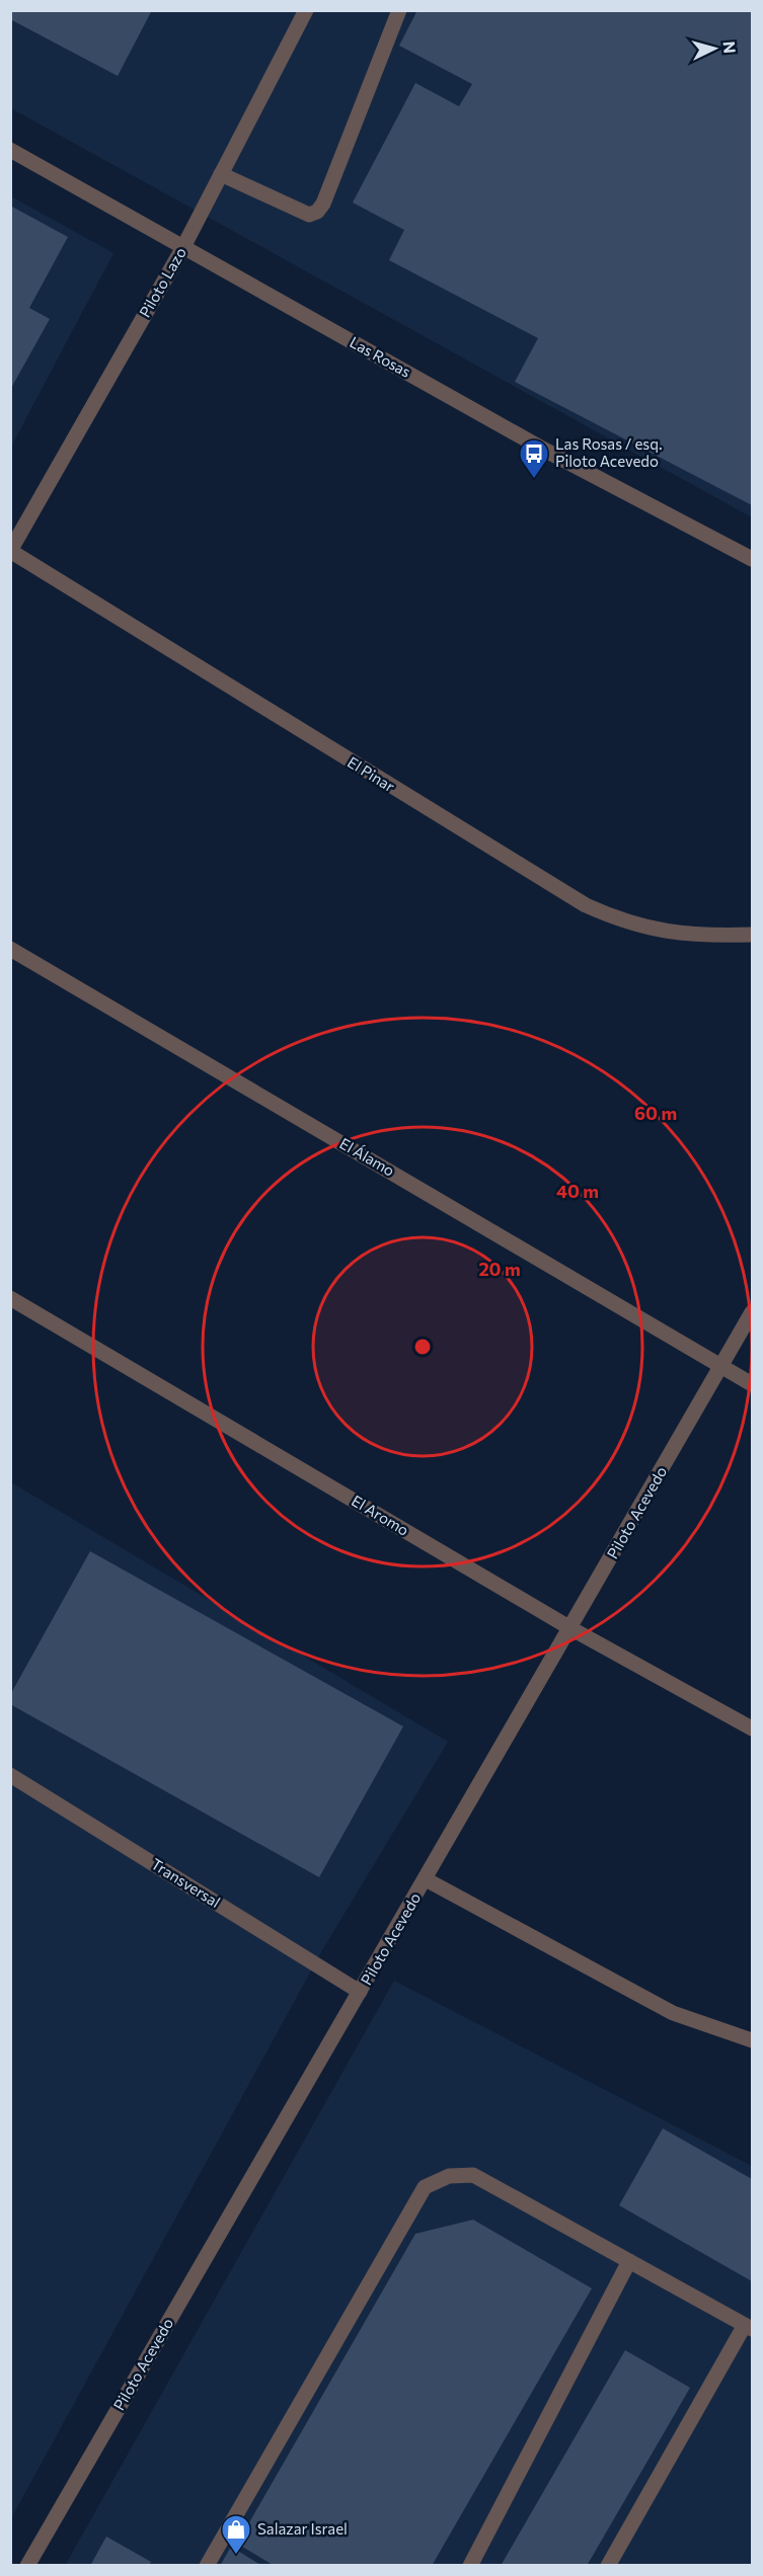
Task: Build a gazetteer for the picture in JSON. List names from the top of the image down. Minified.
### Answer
{"streets":{"street":["Piloto Lazo","Las Rosas","El Pinar","El Álamo","Piloto Acevedo","El Aromo","Transversal"]},"crossings":[["Piloto Lazo","Las Rosas"],["Piloto Lazo","El Pinar"],["El Álamo","Piloto Acevedo"],["Piloto Acevedo","El Aromo"],["Piloto Acevedo","Transversal"]],"places":{"bus stop":["Las Rosas / esq. Piloto Acevedo"],"shop":["Salazar Israel"]},"north":"right","rings":["60 m","40 m","20 m"]}
